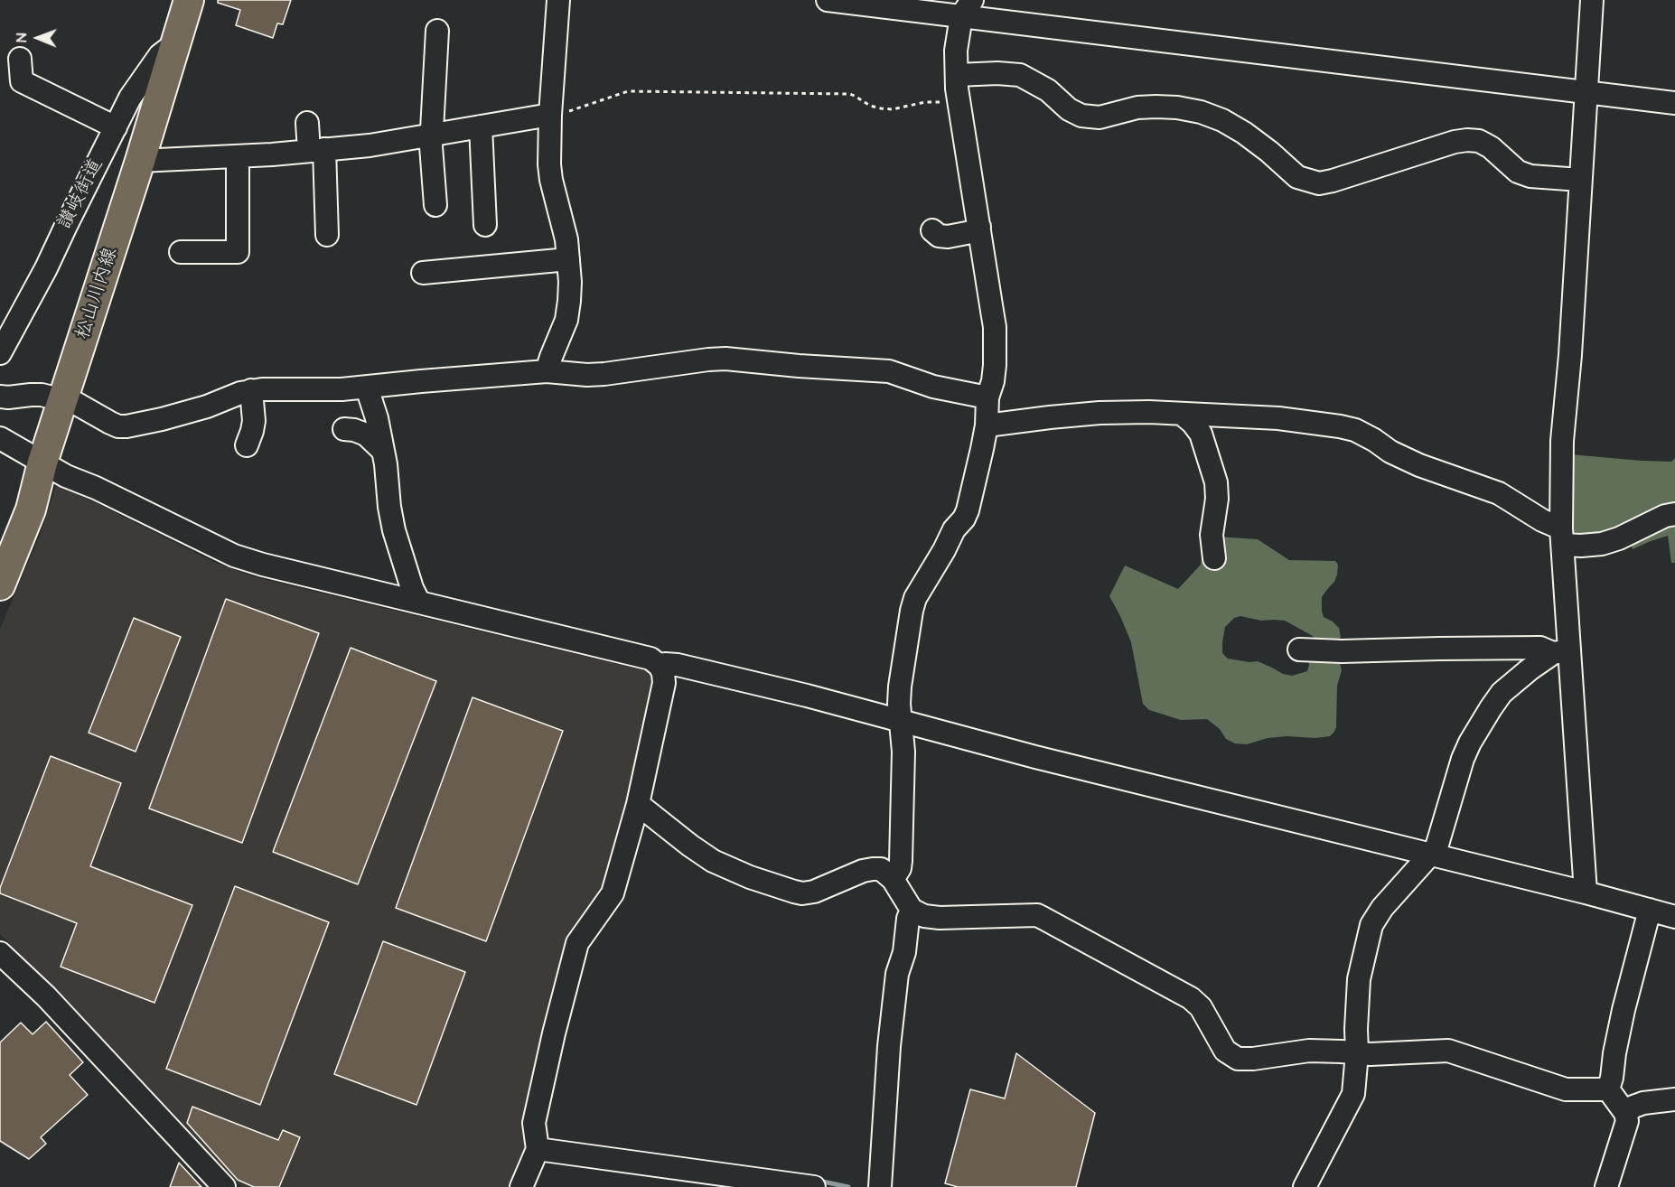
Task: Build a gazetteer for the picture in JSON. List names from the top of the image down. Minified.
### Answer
{"streets":{"main road":["松山川内線"],"street":["讃岐街道"]},"crossings":[["讃岐街道","松山川内線"]],"north":"left"}
